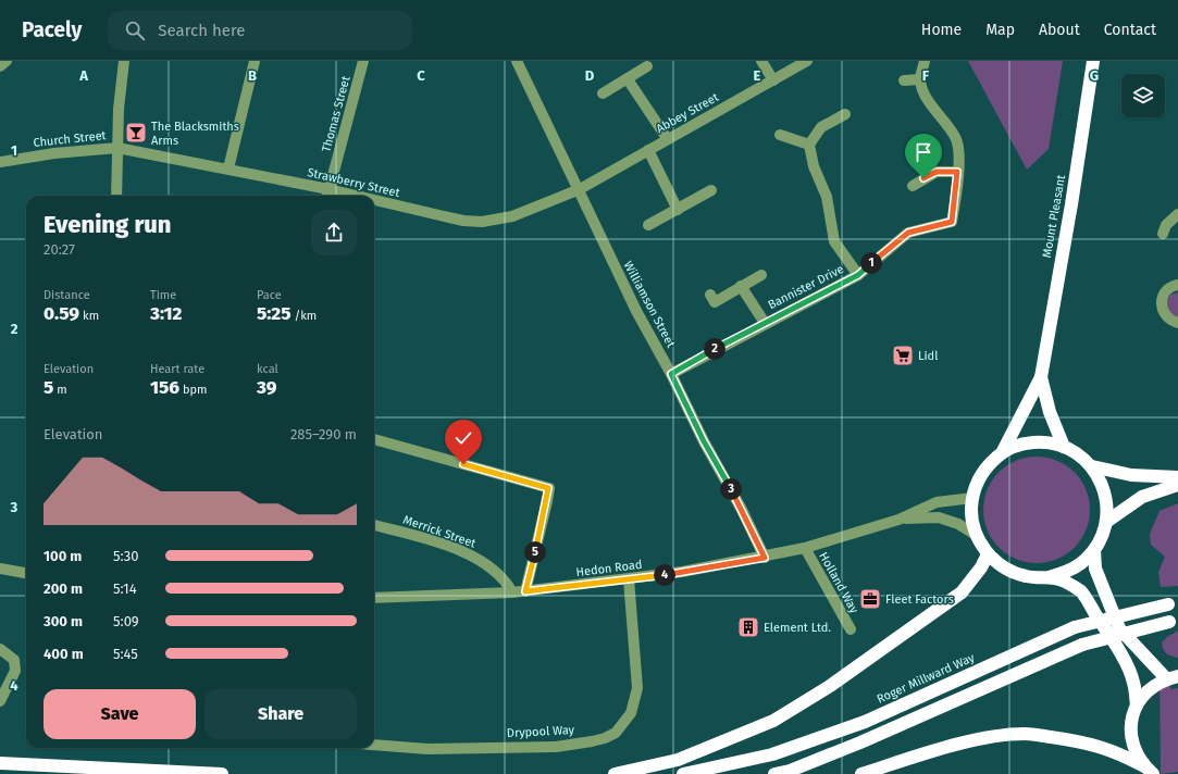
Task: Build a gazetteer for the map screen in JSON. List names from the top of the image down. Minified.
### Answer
{"streets":{"highway":["Mount Pleasant","Roger Millward Way"],"street":["Abbey Street","Thomas Street","Church Street","Strawberry Street","Bannister Drive","Williamson Street","Merrick Street","Hedon Road","Holland Way","Drypool Way"]},"crossings":[["Abbey Street","Strawberry Street"],["Abbey Street","Williamson Street"],["Thomas Street","Strawberry Street"],["Church Street","Strawberry Street"],["Strawberry Street","Williamson Street"],["Bannister Drive","Williamson Street"],["Williamson Street","Hedon Road"],["Merrick Street","Hedon Road"],["Hedon Road","Holland Way"],["Hedon Road","Drypool Way"]],"places":{"bar":["The Blacksmiths Arms"],"supermarket":["Lidl"],"office":["Fleet Factors"],"building":["Element Ltd."]},"page":{"header":"Pacely","search":"Search here","nav":["Home","Map","About","Contact"],"heading":["Evening run","20:27"],"pins":["1","2","3","5","4"],"stats":[["Distance","0.59 km"],["Time","3:12"],["Pace","5:25 /km"],["Elevation","5 m"],["Heart rate","156 bpm"],["kcal","39"]],"chart":["Elevation","285–290 m"],"list":[{"name":"100 m","note":"5:30"},{"name":"200 m","note":"5:14"},{"name":"300 m","note":"5:09"},{"name":"400 m","note":"5:45"}],"buttons":["Save","Share"]},"grid":{"columns":["A","B","C","D","E","F","G"],"rows":["1","2","3","4"]}}
